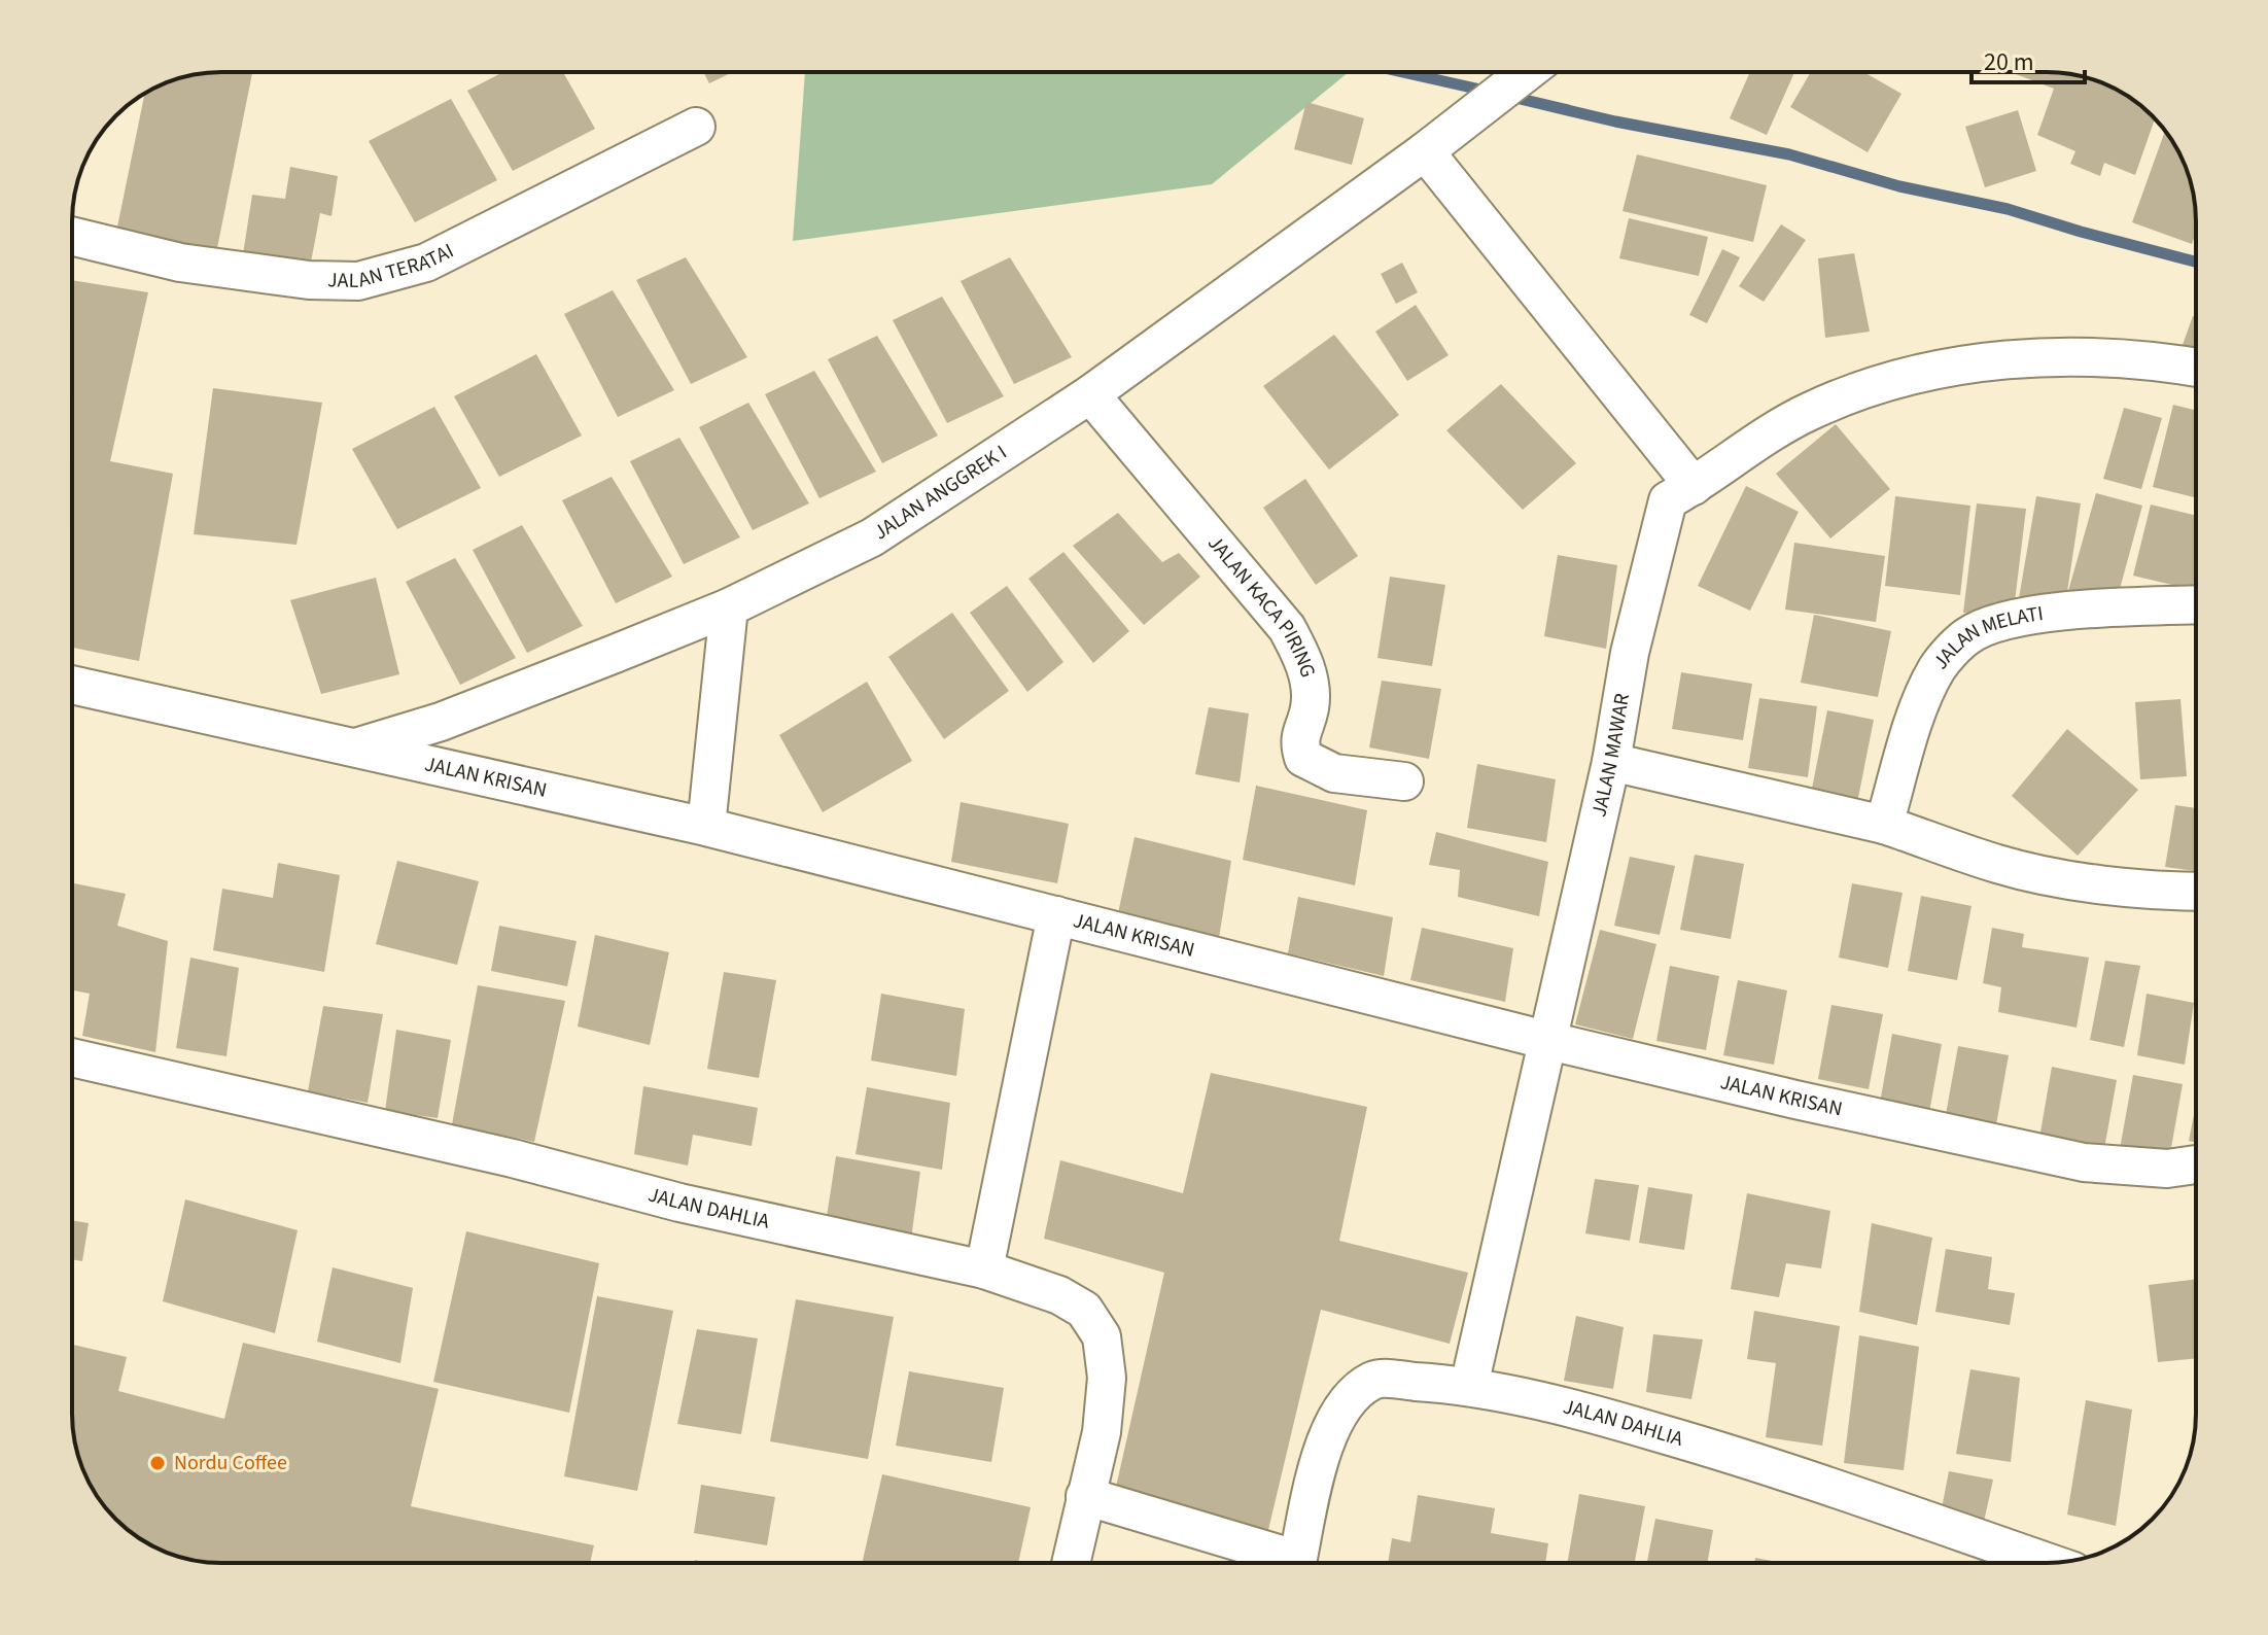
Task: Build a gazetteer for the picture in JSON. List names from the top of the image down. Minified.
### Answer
{"streets":{"street":["JALAN TERATAI","JALAN ANGGREK I","JALAN KACA PIRING","JALAN MELATI","JALAN MAWAR","JALAN KRISAN","JALAN DAHLIA"]},"crossings":[["JALAN ANGGREK I","JALAN KACA PIRING"],["JALAN ANGGREK I","JALAN KRISAN"],["JALAN MAWAR","JALAN KRISAN"],["JALAN MAWAR","JALAN DAHLIA"]],"places":["Nordu Coffee"],"scale_bar":"20 m"}
